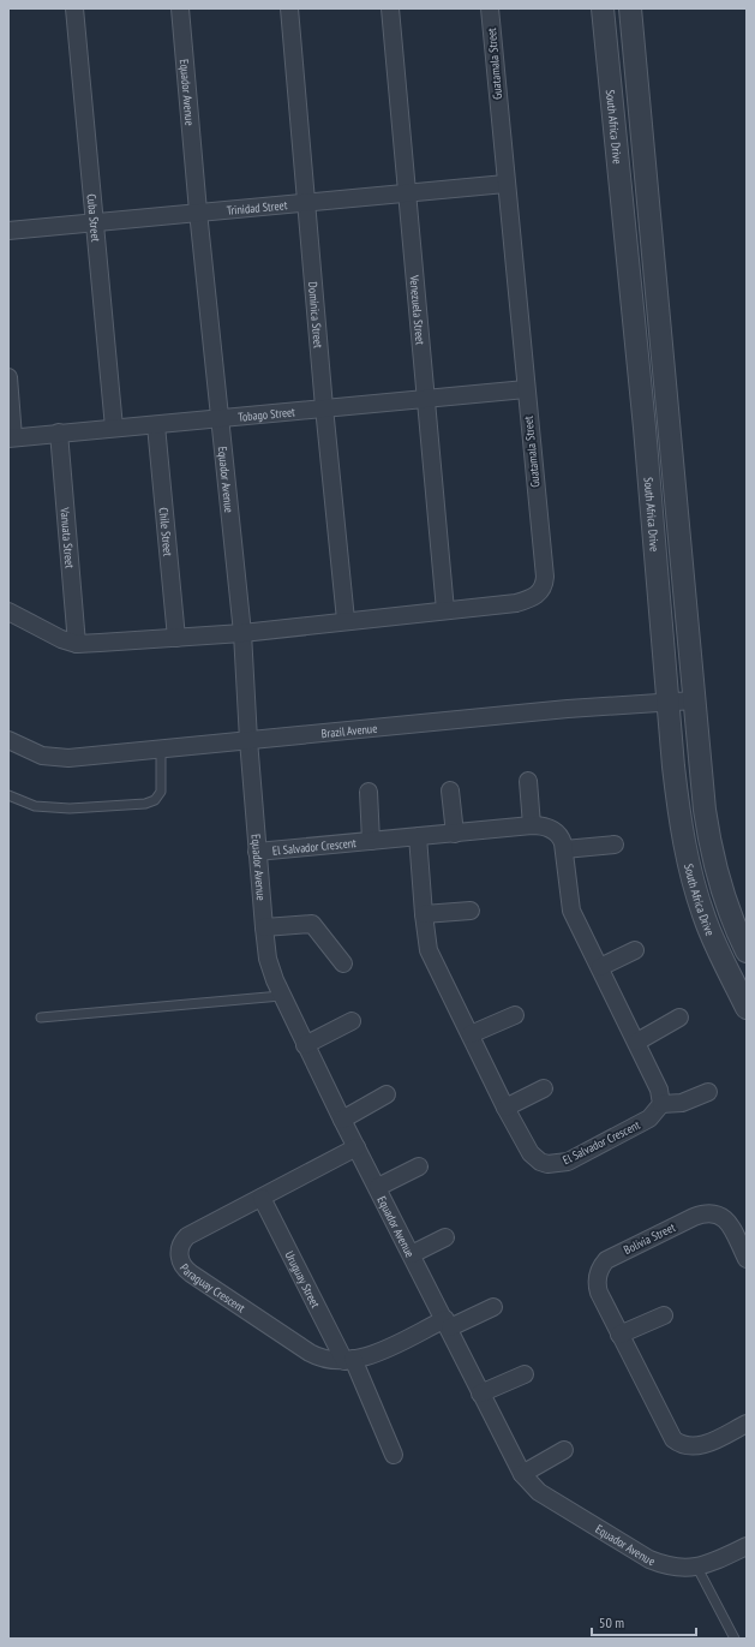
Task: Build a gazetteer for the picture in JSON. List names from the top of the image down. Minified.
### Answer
{"streets":{"street":["Guatamala Street","Equador Avenue","South Africa Drive","Trinidad Street","Cuba Street","Venezuela Street","Dominica Street","Tobago Street","Chile Street","Vanuata Street","Brazil Avenue","El Salvador Crescent","Bolivia Street","Uruguay Street","Paraguay Crescent"]},"crossings":[["Guatamala Street","Equador Avenue"],["Guatamala Street","Trinidad Street"],["Guatamala Street","Venezuela Street"],["Guatamala Street","Dominica Street"],["Guatamala Street","Tobago Street"],["Equador Avenue","Trinidad Street"],["Equador Avenue","Tobago Street"],["Equador Avenue","Brazil Avenue"],["Equador Avenue","El Salvador Crescent"],["Equador Avenue","Paraguay Crescent"],["South Africa Drive","Brazil Avenue"],["Trinidad Street","Cuba Street"],["Trinidad Street","Venezuela Street"],["Trinidad Street","Dominica Street"],["Cuba Street","Tobago Street"],["Venezuela Street","Tobago Street"],["Dominica Street","Tobago Street"],["Tobago Street","Chile Street"],["Tobago Street","Vanuata Street"],["Uruguay Street","Paraguay Crescent"]],"scale_bar":"50 m"}
